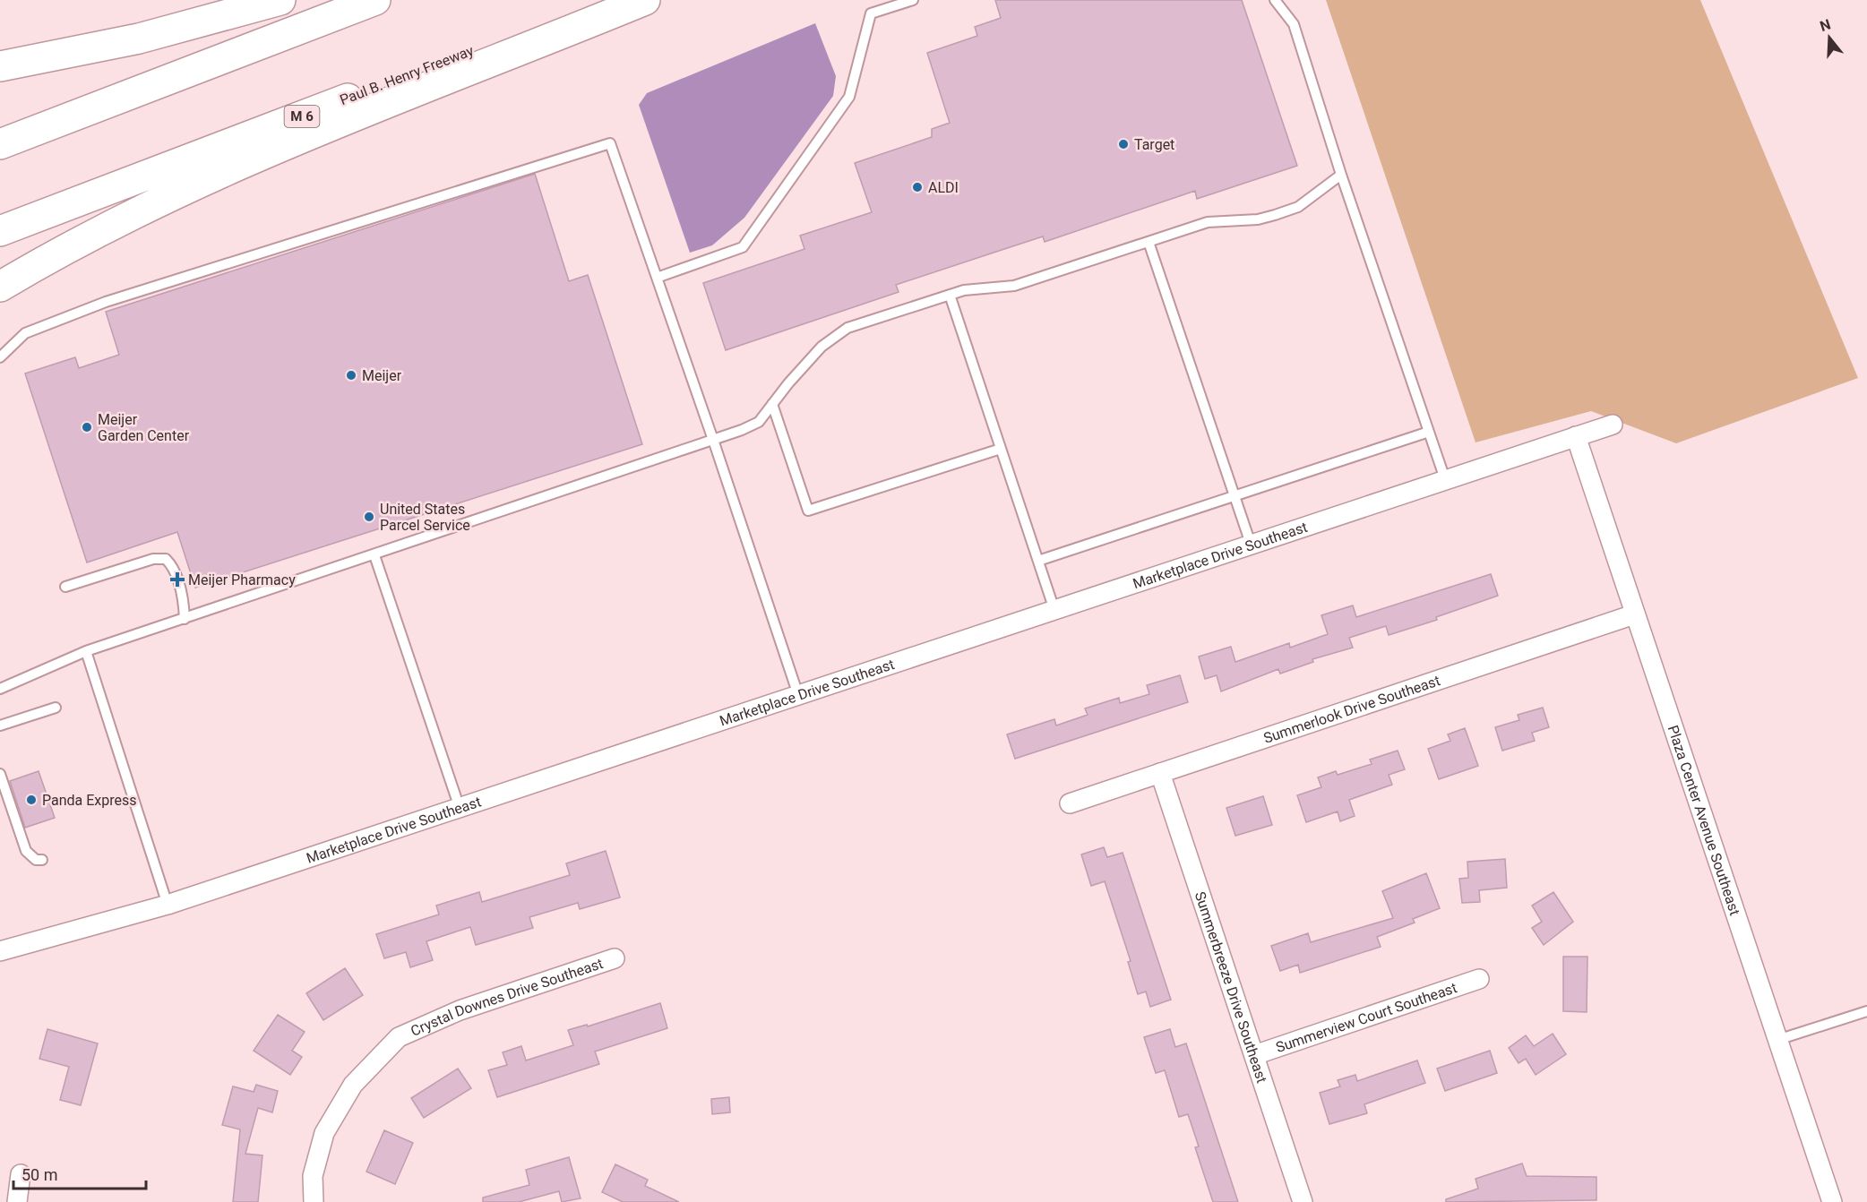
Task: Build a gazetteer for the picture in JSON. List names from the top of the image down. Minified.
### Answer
{"streets":{"highway":["Paul B. Henry Freeway","M 6"],"street":["Marketplace Drive Southeast","Summerlook Drive Southeast","Plaza Center Avenue Southeast","Summerbreeze Drive Southeast","Crystal Downes Drive Southeast","Summerview Court Southeast"]},"crossings":[["Marketplace Drive Southeast","Plaza Center Avenue Southeast"],["Summerlook Drive Southeast","Plaza Center Avenue Southeast"],["Summerlook Drive Southeast","Summerbreeze Drive Southeast"],["Summerbreeze Drive Southeast","Summerview Court Southeast"]],"places":{"other":["Target","ALDI","Meijer","Meijer Garden Center","United States Parcel Service","Panda Express"],"health":["Meijer Pharmacy"]},"scale_bar":"50 m","north":"top"}
